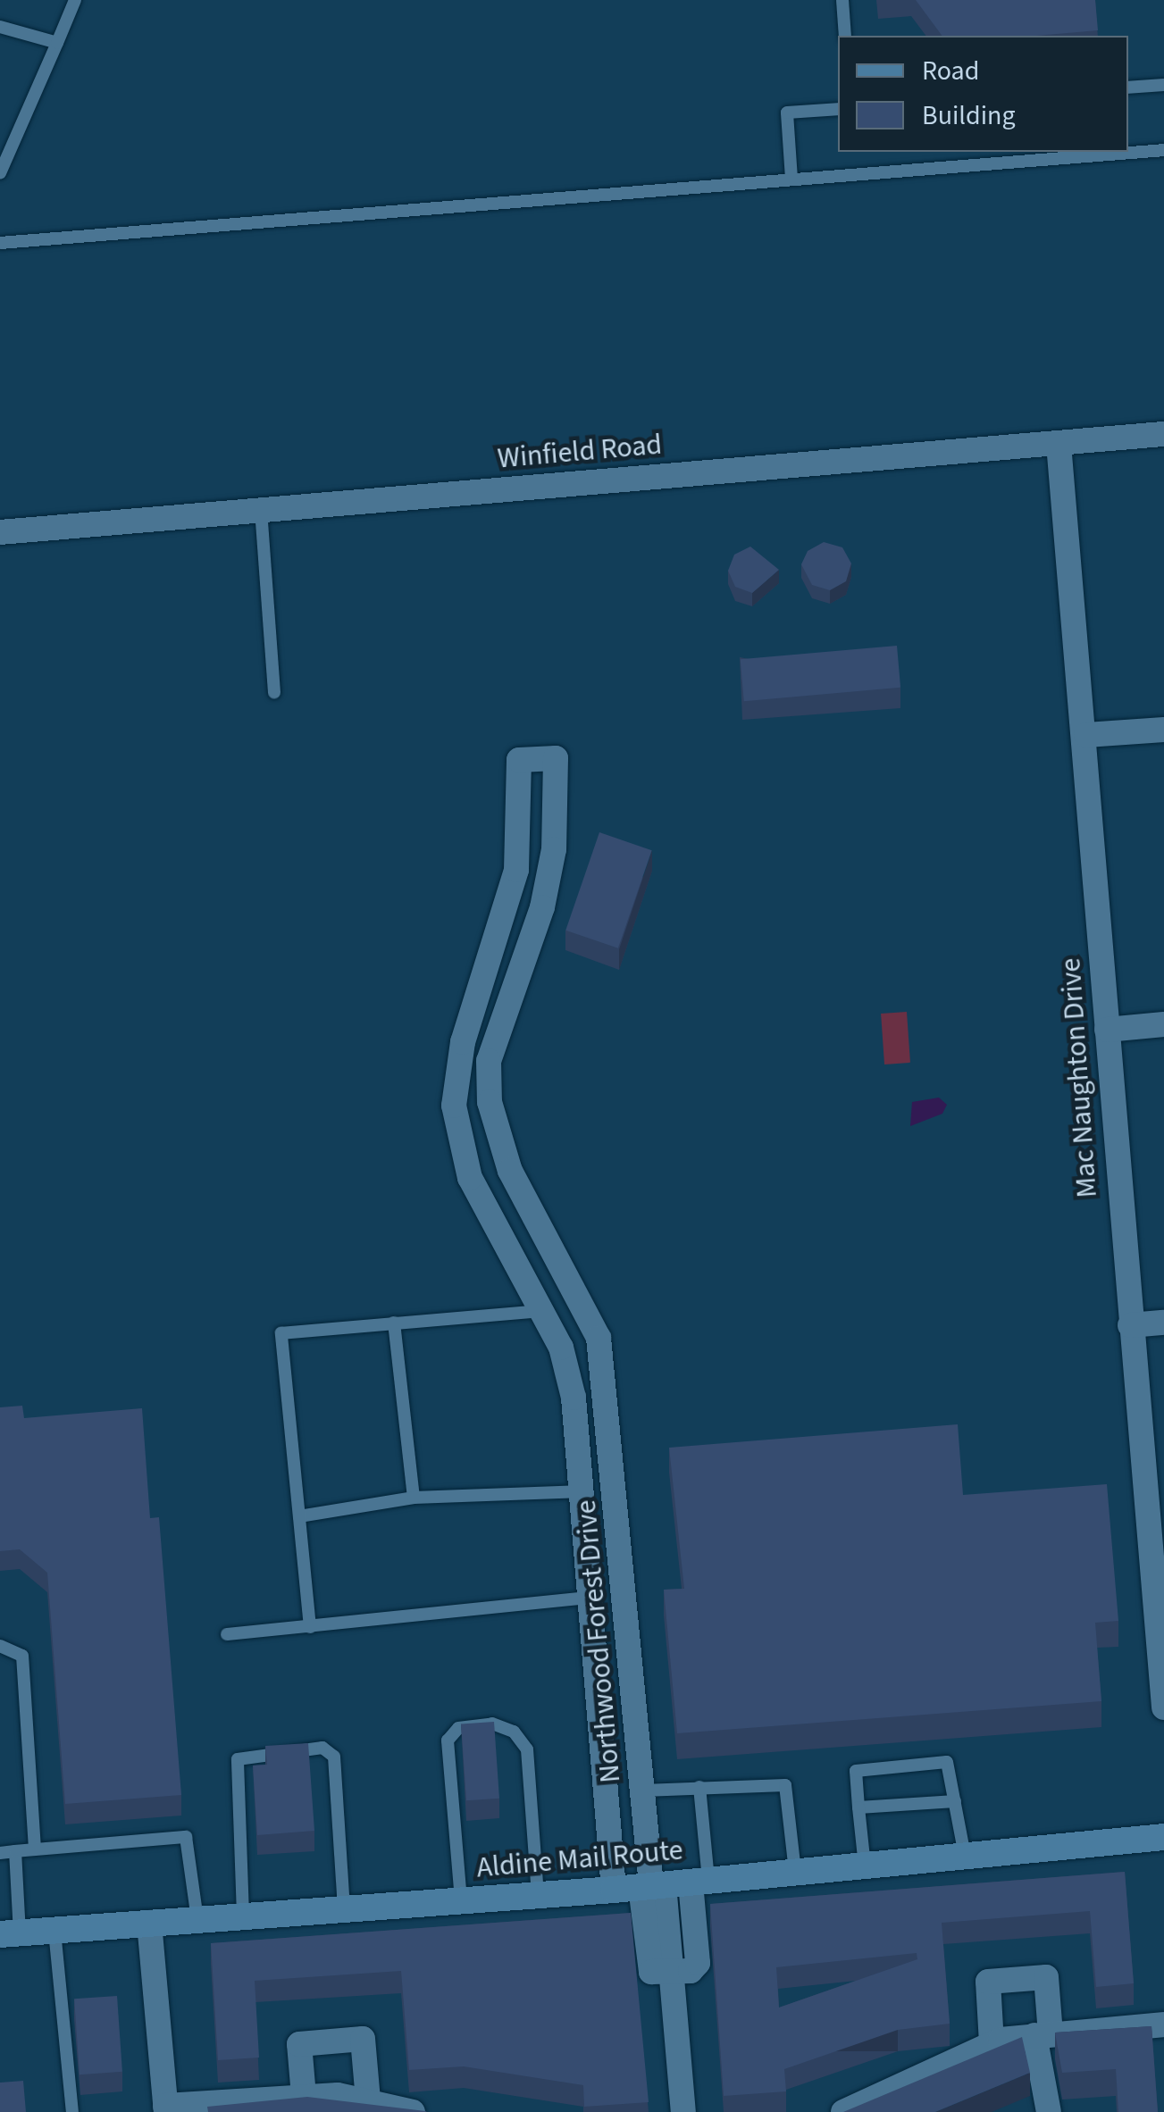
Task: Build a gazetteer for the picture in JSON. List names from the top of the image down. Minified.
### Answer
{"streets":{"main road":["Aldine Mail Route"],"street":["Winfield Road","Mac Naughton Drive","Northwood Forest Drive"]},"crossings":[["Winfield Road","Mac Naughton Drive"],["Northwood Forest Drive","Aldine Mail Route"]],"legend":["Road","Building"]}
